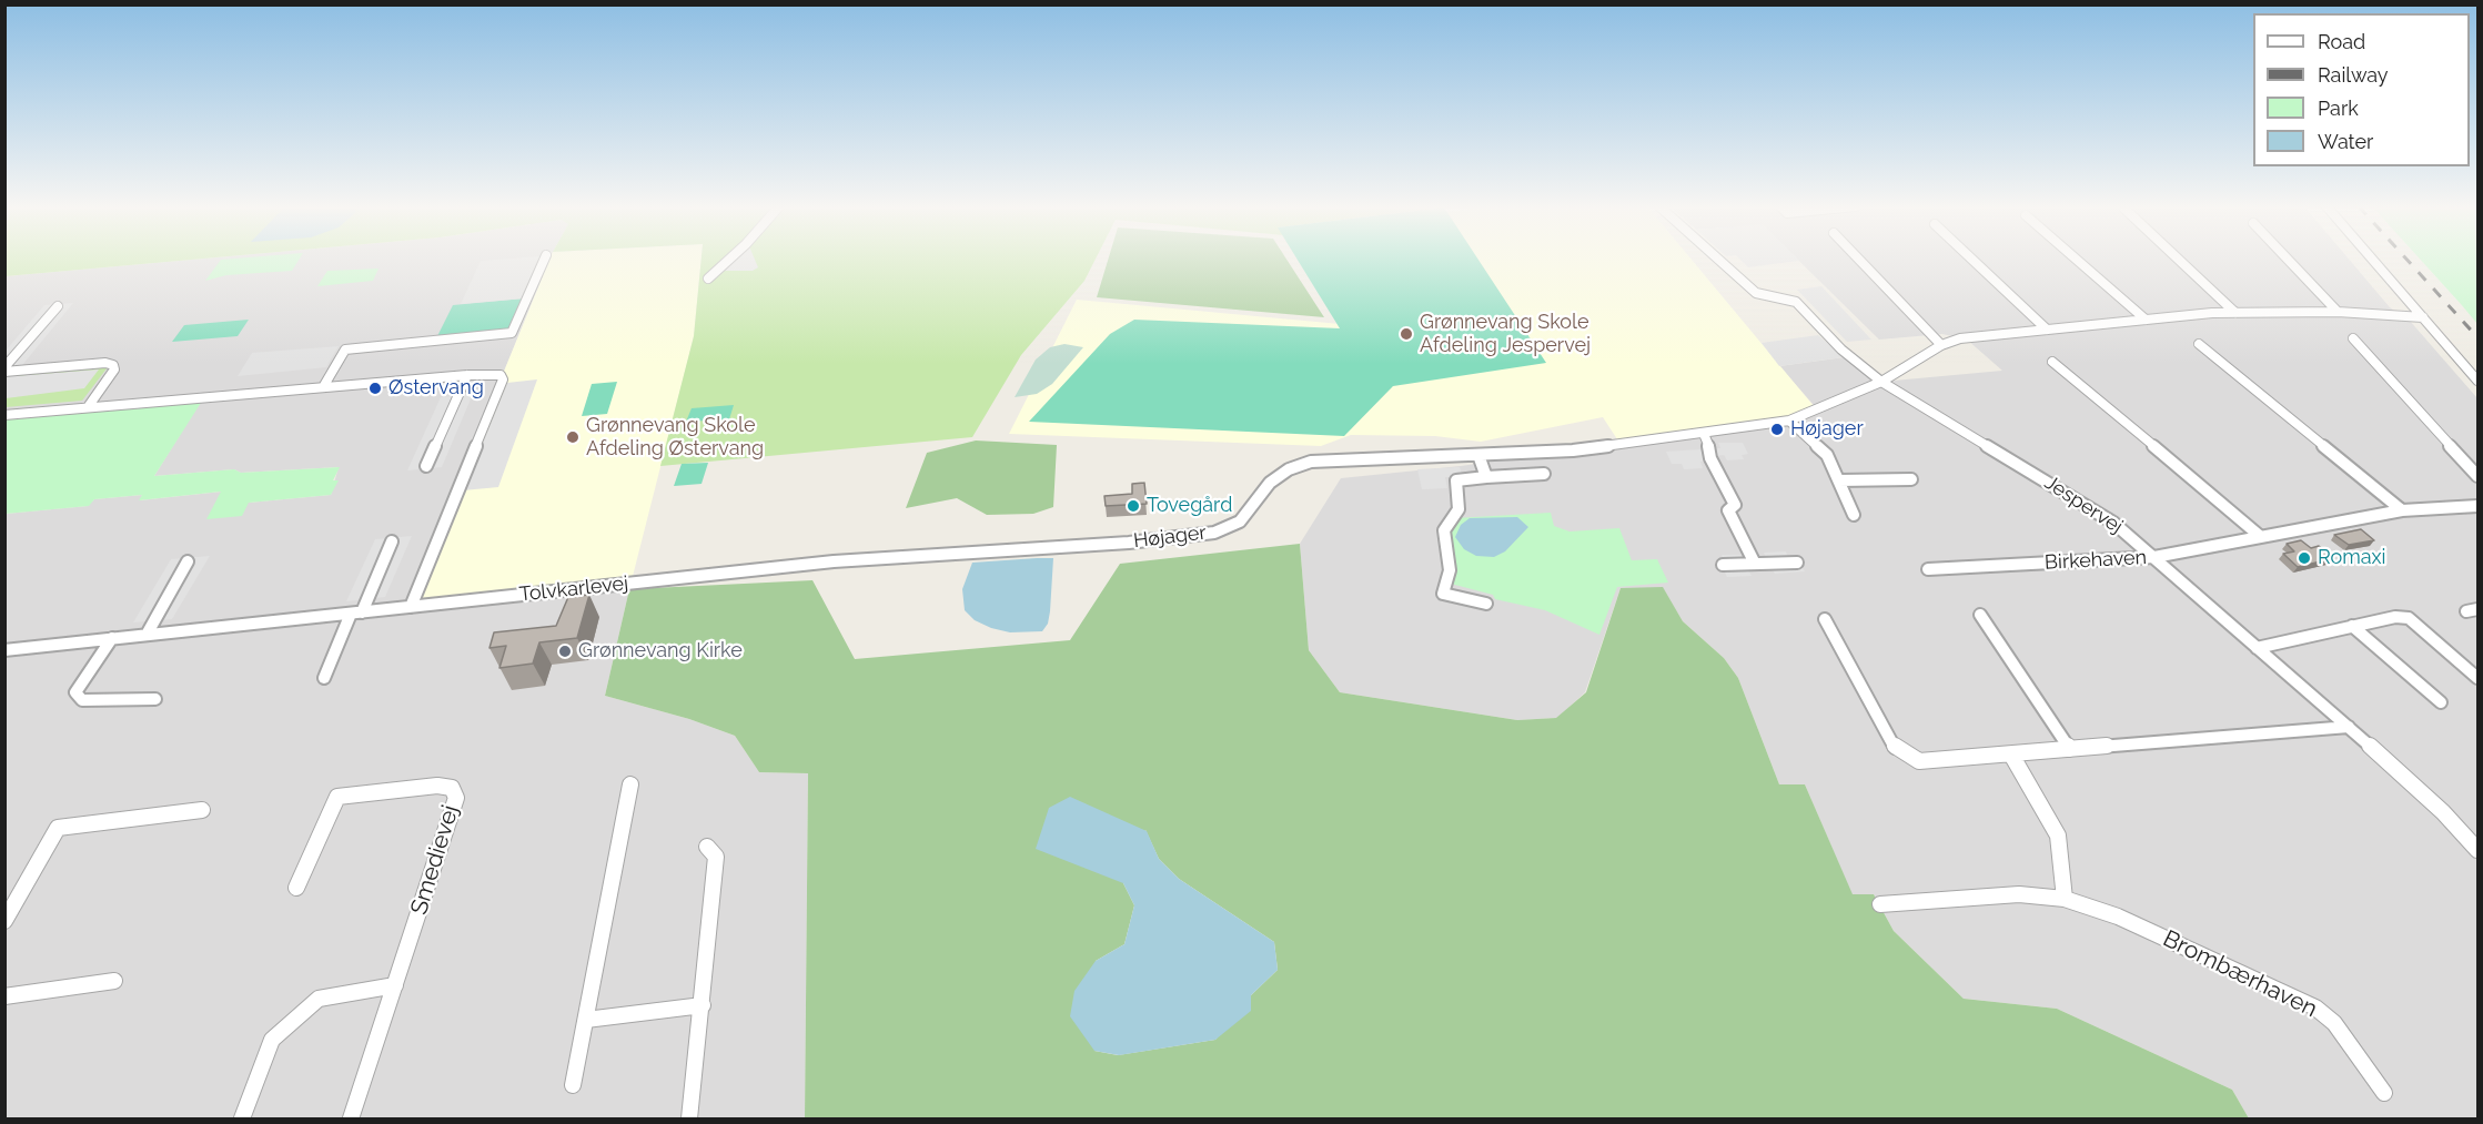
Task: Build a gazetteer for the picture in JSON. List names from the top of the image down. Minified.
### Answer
{"streets":{"street":["Jespervej","Højager","Birkehaven","Tolvkarlevej","Smedievej","Brombærhaven"]},"crossings":[["Jespervej","Højager"],["Jespervej","Birkehaven"],["Højager","Tolvkarlevej"]],"places":["Grønnevang Skole Afdeling Jespervej","Østervang","Højager","Grønnevang Skole Afdeling Østervang","Tovegård","Romaxi","Grønnevang Kirke"],"legend":["Road","Railway","Park","Water"]}
